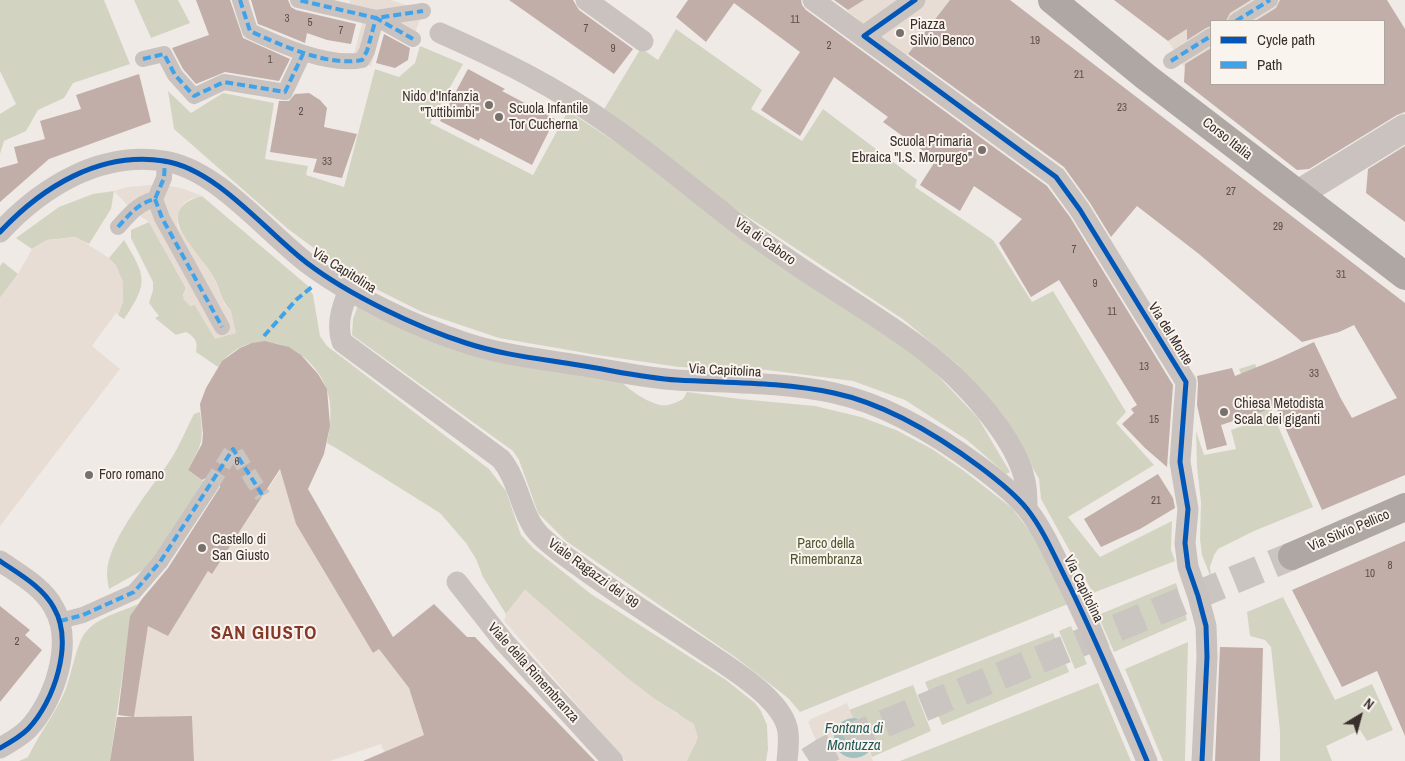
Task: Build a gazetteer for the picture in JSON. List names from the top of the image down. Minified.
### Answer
{"streets":{"main road":["Corso Italia","Via Silvio Pellico"],"street":["Via di Caboro","Via Capitolina","Via del Monte","Viale Ragazzi del '99","Viale della Rimembranza"]},"crossings":[["Via di Caboro","Via Capitolina"],["Via Capitolina","Viale Ragazzi del '99"]],"districts":["SAN GIUSTO"],"water":["Fontana di Montuzza"],"parks":["Parco della Rimembranza"],"places":["Piazza Silvio Benco","Nido d'Infanzia \"Tuttibimbi\"","Scuola Infantile Tor Cucherna","Scuola Primaria Ebraica \"I.S. Morpurgo\"","Chiesa Metodista Scala dei giganti","Foro romano","Castello di San Giusto"],"house_numbers":["3","11","5","7","7","19","2","9","1","21","23","2","33","27","29","7","31","9","11","13","33","15","6","21","8","10","2"],"legend":["Cycle path","Path"],"north":"top right"}
